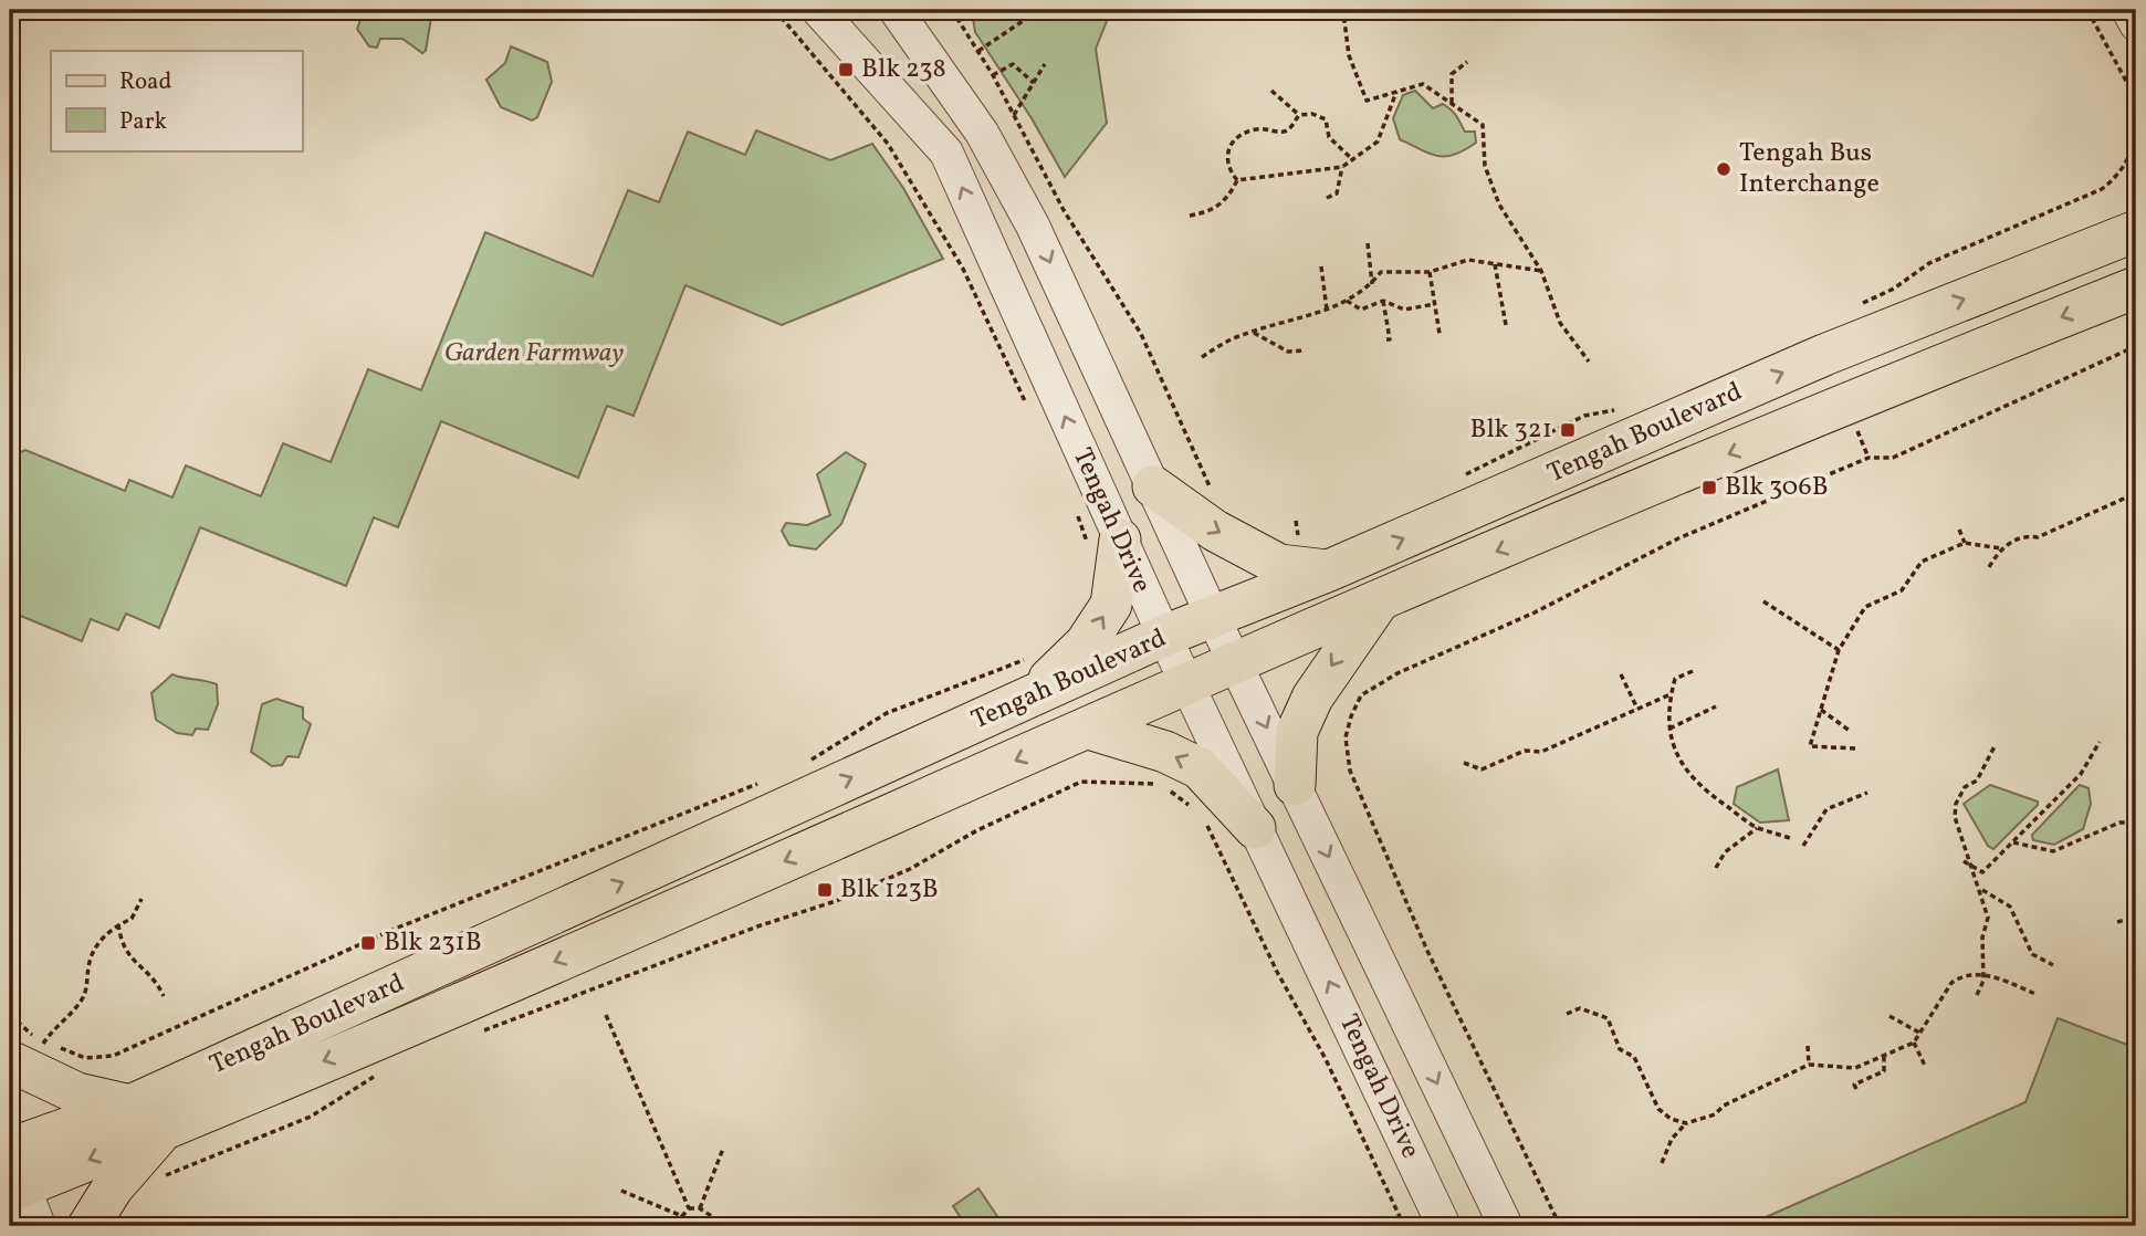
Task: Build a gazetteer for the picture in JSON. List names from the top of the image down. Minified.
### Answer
{"streets":{"main road":["Tengah Boulevard"],"street":["Tengah Drive"]},"crossings":[["Tengah Boulevard","Tengah Drive"]],"parks":["Garden Farmway"],"places":{"transit":["Blk 238","Blk 321","Blk 306B","Blk 123B","Blk 231B"],"other":["Tengah Bus Interchange"]},"legend":["Road","Park"]}
